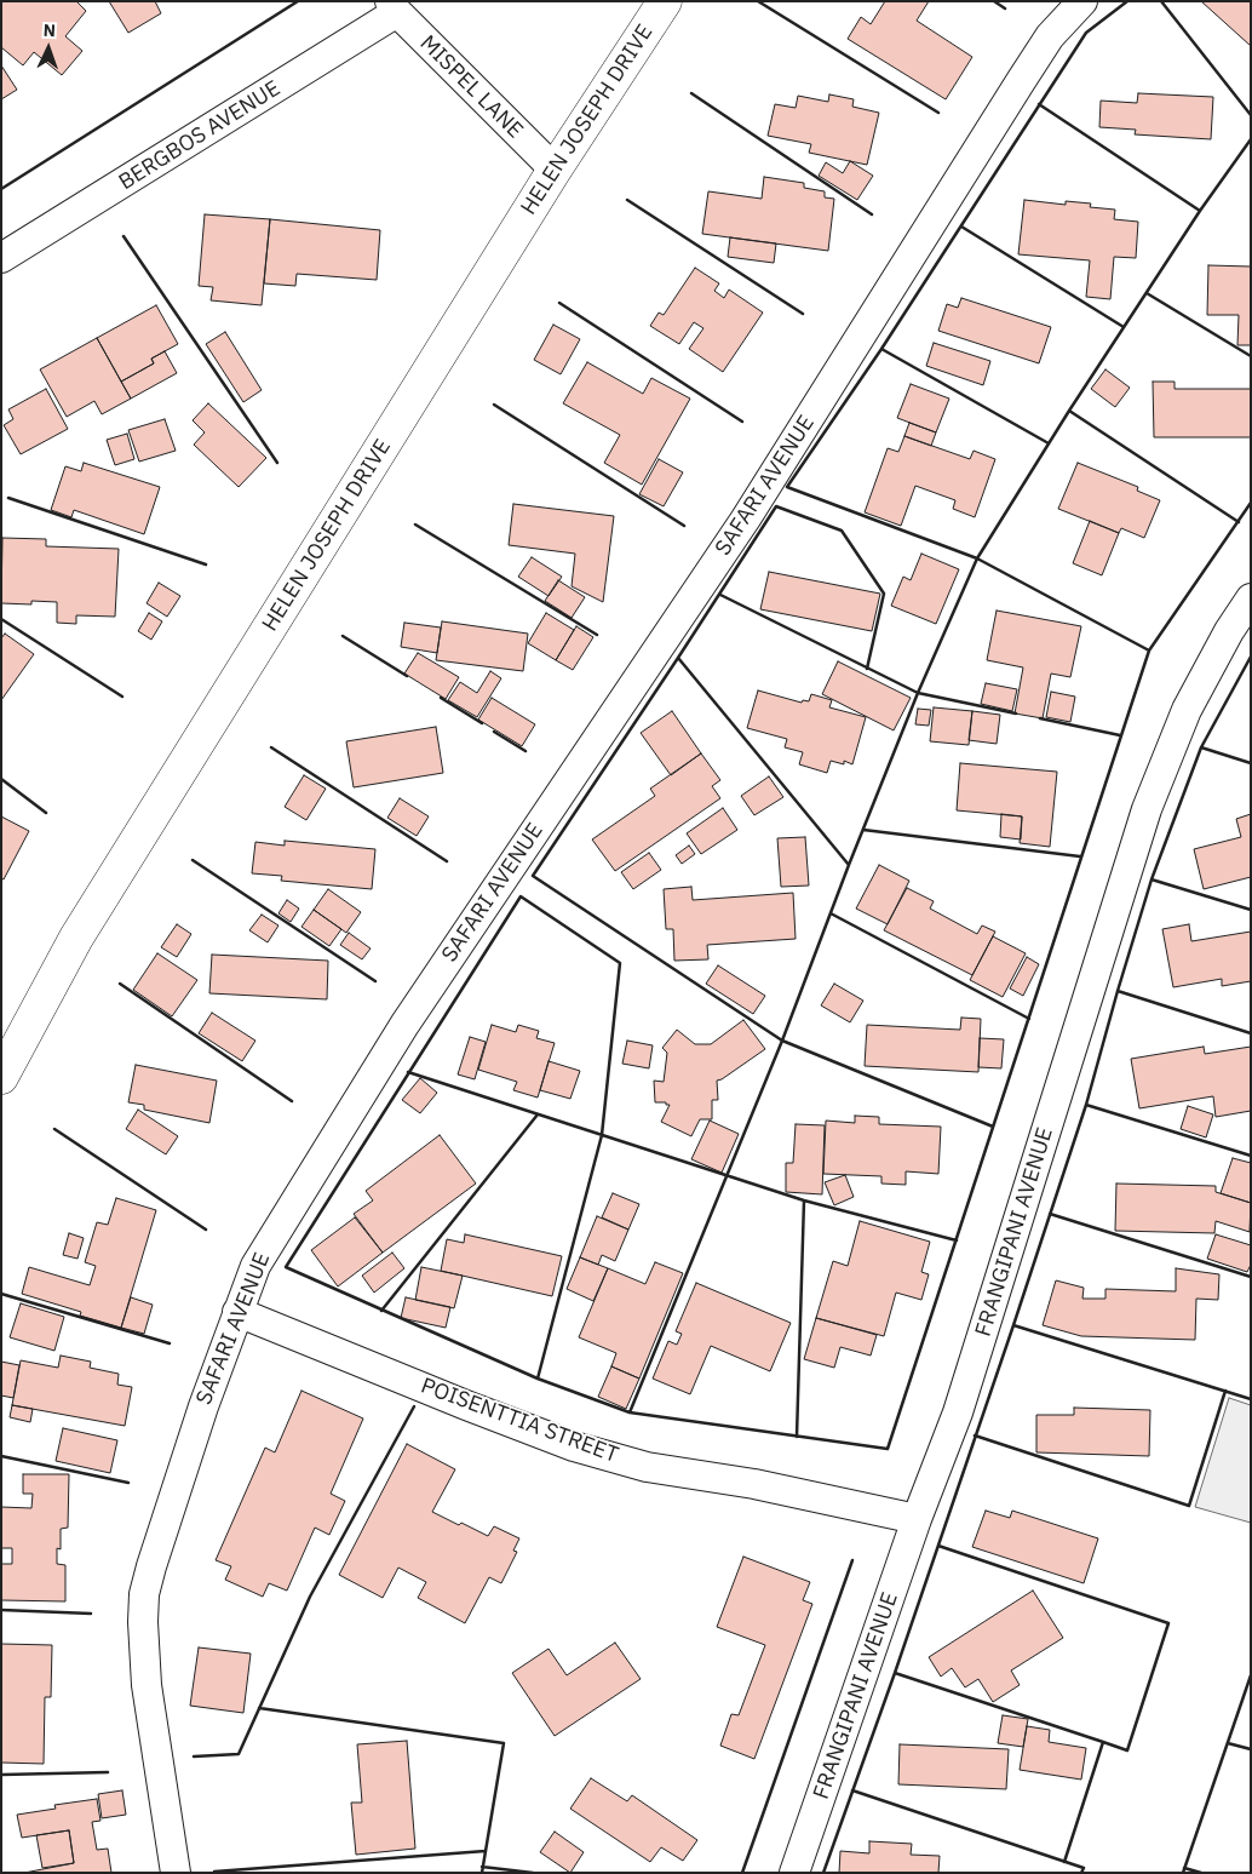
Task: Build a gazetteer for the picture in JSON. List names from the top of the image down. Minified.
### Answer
{"streets":{"street":["MISPEL LANE","HELEN JOSEPH DRIVE","BERGBOS AVENUE","SAFARI AVENUE","FRANGIPANI AVENUE","POISENTTIA STREET"]},"crossings":[["MISPEL LANE","HELEN JOSEPH DRIVE"],["MISPEL LANE","BERGBOS AVENUE"],["SAFARI AVENUE","POISENTTIA STREET"],["FRANGIPANI AVENUE","POISENTTIA STREET"]],"north":"top"}
